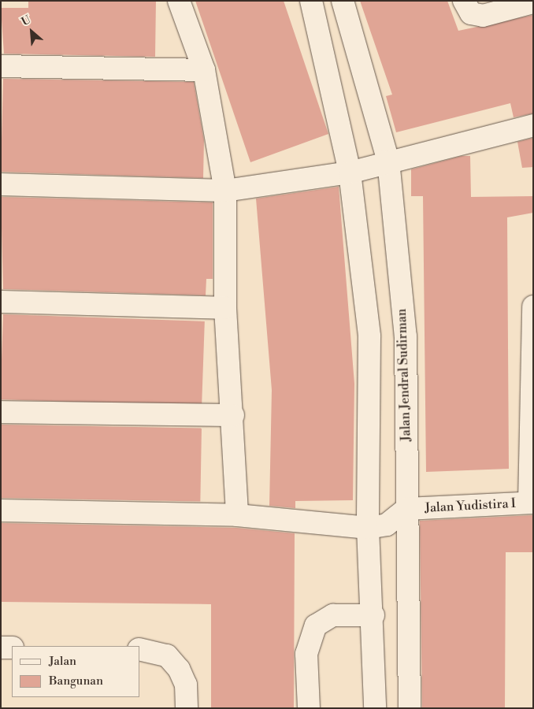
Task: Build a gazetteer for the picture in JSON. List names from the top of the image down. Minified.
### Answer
{"streets":{"street":["Jalan Jendral Sudirman","Jalan Yudistira I"]},"crossings":[["Jalan Jendral Sudirman","Jalan Yudistira I"]],"legend":["Jalan","Bangunan"],"north":"top left"}
